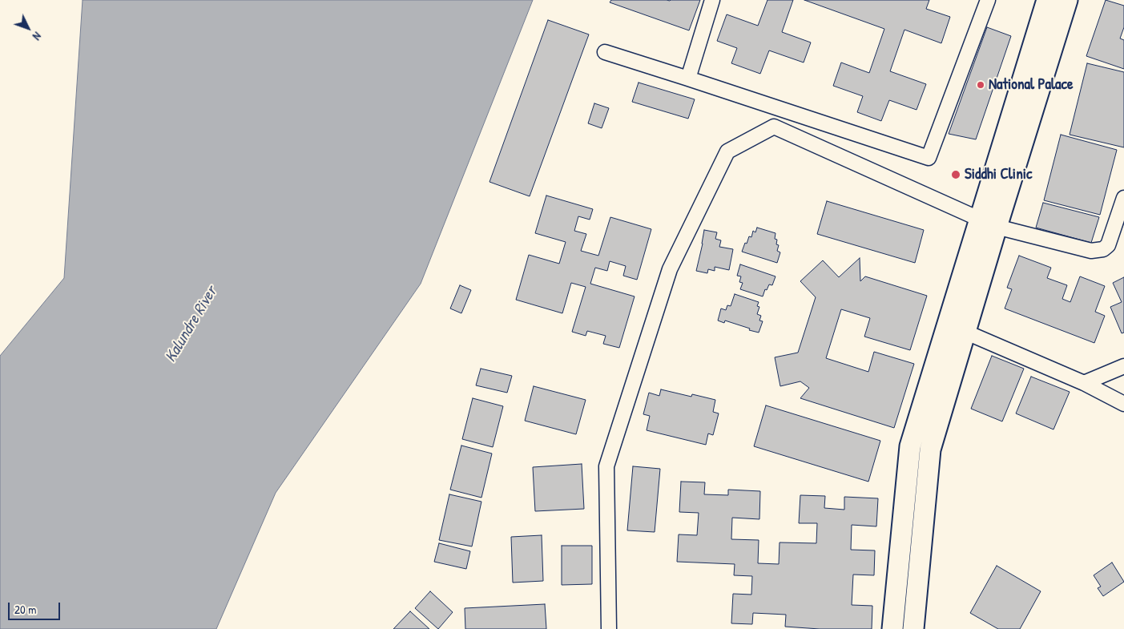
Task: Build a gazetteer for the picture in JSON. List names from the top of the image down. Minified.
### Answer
{"water":["Kalundre River"],"places":["National Palace","Siddhi Clinic"],"scale_bar":"20 m","north":"bottom right"}
